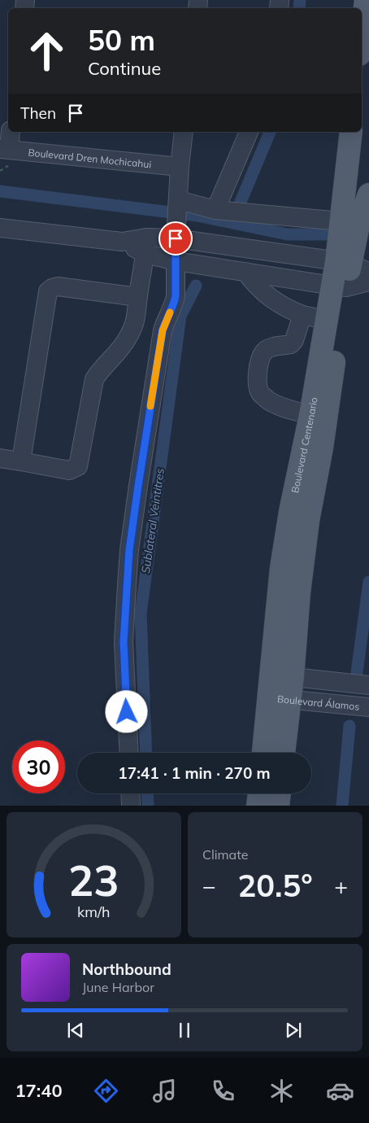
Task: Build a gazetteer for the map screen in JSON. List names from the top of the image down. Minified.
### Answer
{"streets":{"main road":["Boulevard Centenario"],"street":["Boulevard Dren Mochicahui","Boulevard Álamos"]},"crossings":[["Boulevard Centenario","Boulevard Álamos"]],"water":["Sublateral Veintitres"],"page":{"turn":["50 m","Continue"],"then":"Then","limit":"30","trip":"17:41 · 1 min · 270 m","tile":"Climate","heat":["−","20.5°","+"],"song":["Northbound","June Harbor"],"tabs":"17:40","gauge":["23","km/h"]}}
